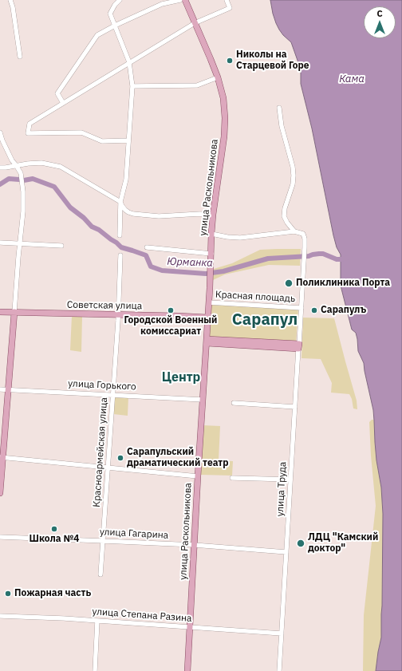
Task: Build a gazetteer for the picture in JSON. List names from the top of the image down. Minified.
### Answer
{"streets":{"main road":["улица Раскольникова","Советская улица"],"street":["Красная площадь","улица Горького","Красноармейская улица","улица Труда","улица Гагарина","улица Степана Разина"]},"crossings":[["улица Раскольникова","Красная площадь"],["улица Раскольникова","Советская улица"],["улица Раскольникова","улица Горького"],["улица Раскольникова","улица Гагарина"],["улица Раскольникова","улица Степана Разина"],["Красная площадь","улица Труда"],["Советская улица","Красноармейская улица"],["улица Горького","Красноармейская улица"],["Красноармейская улица","улица Гагарина"],["улица Труда","улица Гагарина"],["улица Труда","улица Степана Разина"]],"districts":["Сарапул","Центр"],"water":["Кама","Юрманка"],"places":["Николы на Старцевой Горе","Поликлиника Порта","Городской Военный комиссариат","Сарапулъ","Сарапульский драматический театр","Школа №4","ЛДЦ \"Камский доктор\"","Пожарная часть"],"north":"top"}
